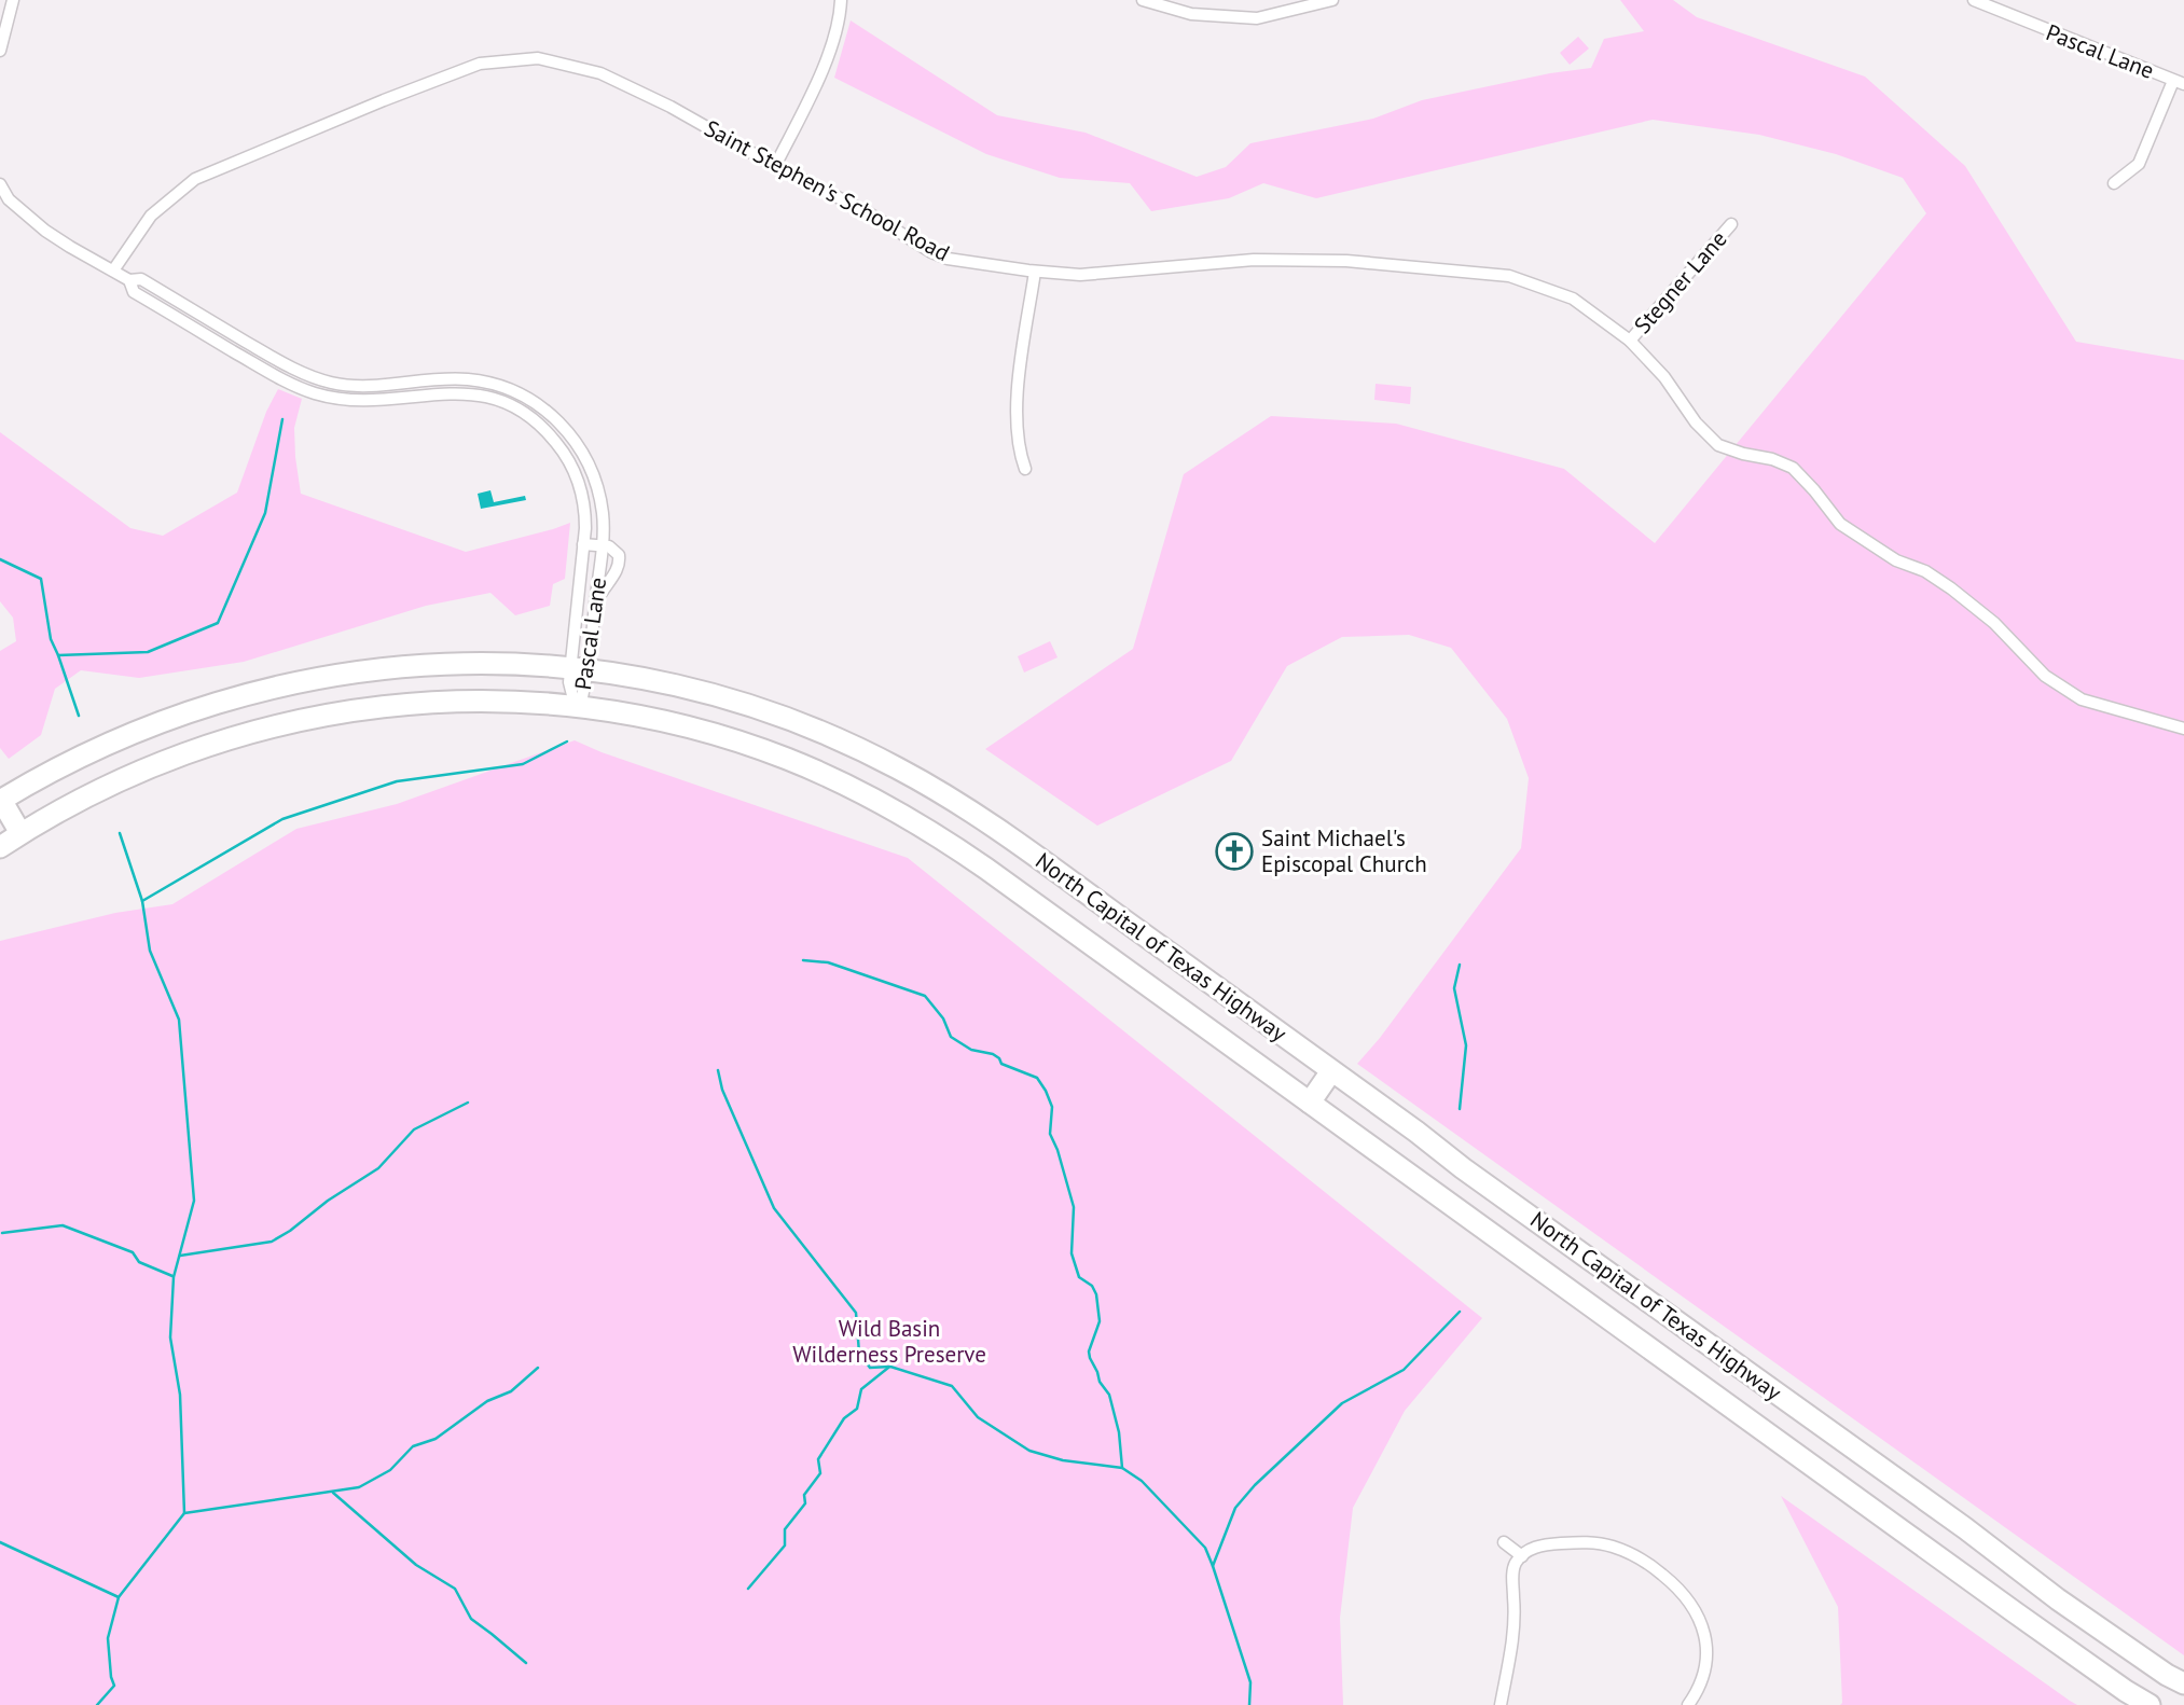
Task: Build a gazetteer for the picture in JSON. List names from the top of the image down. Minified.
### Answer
{"streets":{"highway":["North Capital of Texas Highway"],"street":["Pascal Lane","Saint Stephen's School Road","Stegner Lane"]},"crossings":[["Pascal Lane","Saint Stephen's School Road"],["Pascal Lane","North Capital of Texas Highway"],["Saint Stephen's School Road","Stegner Lane"]],"parks":["Wild Basin Wilderness Preserve"],"places":{"church":["Saint Michael's Episcopal Church"]}}
